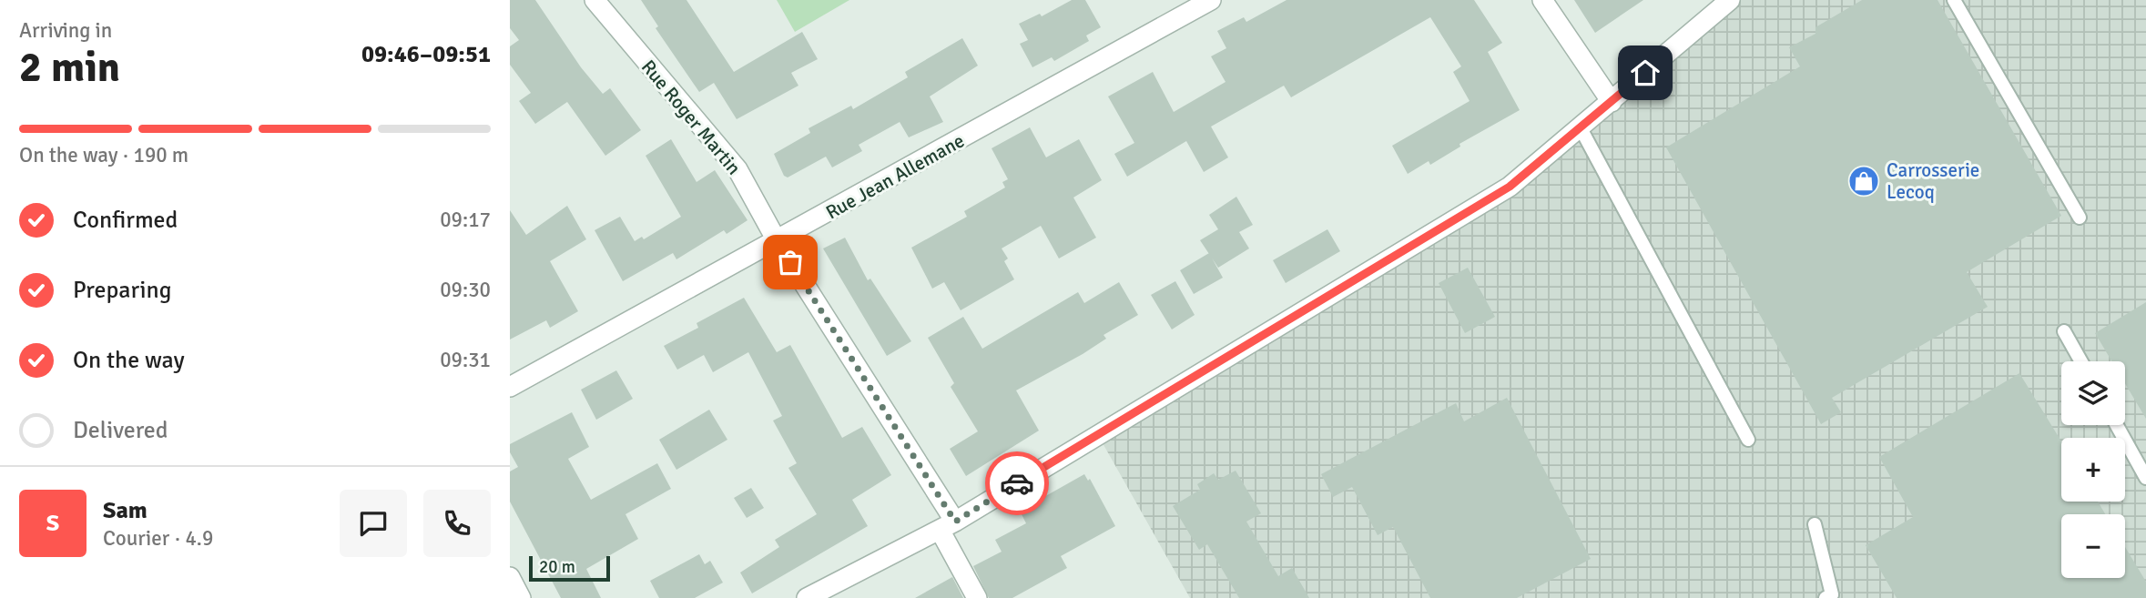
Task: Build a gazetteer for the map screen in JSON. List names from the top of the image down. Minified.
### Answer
{"streets":{"street":["Rue Roger Martin","Rue Jean Allemane"]},"crossings":[["Rue Roger Martin","Rue Jean Allemane"]],"places":{"shop":["Carrosserie Lecoq"]},"scale_bar":"20 m","page":{"heading":["2 min","Arriving in","09:46–09:51"],"panel":["Sam","Courier · 4.9"],"bar":"On the way · 190 m","list":[["Confirmed","09:17"],["Preparing","09:30"],["On the way","09:31"],"Delivered"],"map_buttons":["+","−"],"round":"S","scale":"20 m"}}
